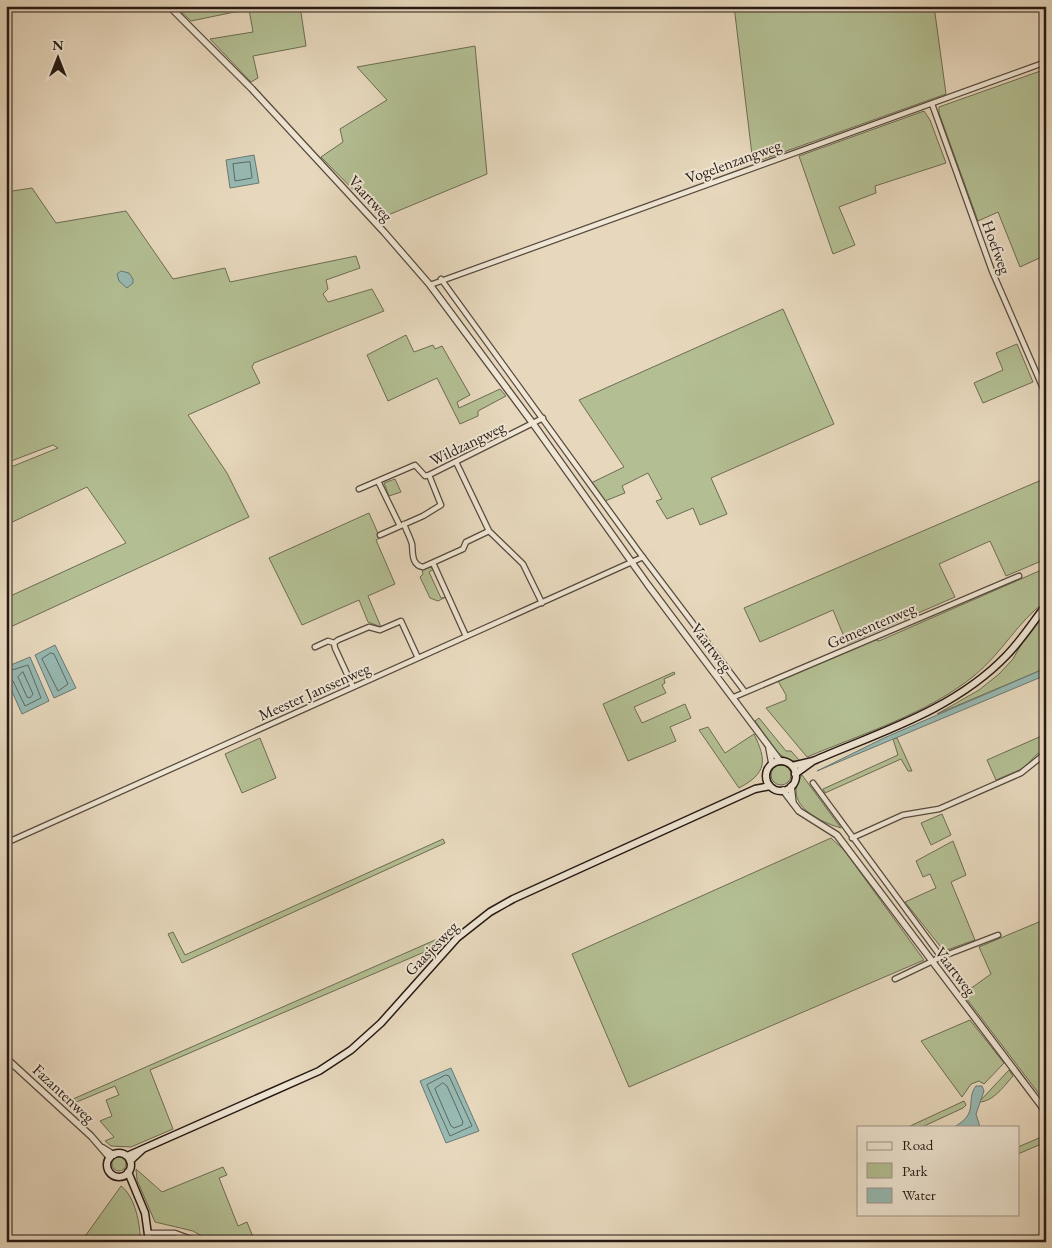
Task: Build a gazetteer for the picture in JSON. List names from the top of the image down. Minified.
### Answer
{"streets":{"main road":["Gaasjesweg"],"street":["Vogelenzangweg","Vaartweg","Hoefweg","Wildzangweg","Gemeentenweg","Meester Janssenweg","Fazantenweg"]},"crossings":[["Vogelenzangweg","Vaartweg"],["Vogelenzangweg","Hoefweg"],["Vaartweg","Wildzangweg"],["Vaartweg","Gemeentenweg"],["Vaartweg","Meester Janssenweg"],["Vaartweg","Gaasjesweg"],["Gaasjesweg","Fazantenweg"]],"legend":["Road","Park","Water"],"north":"top"}
